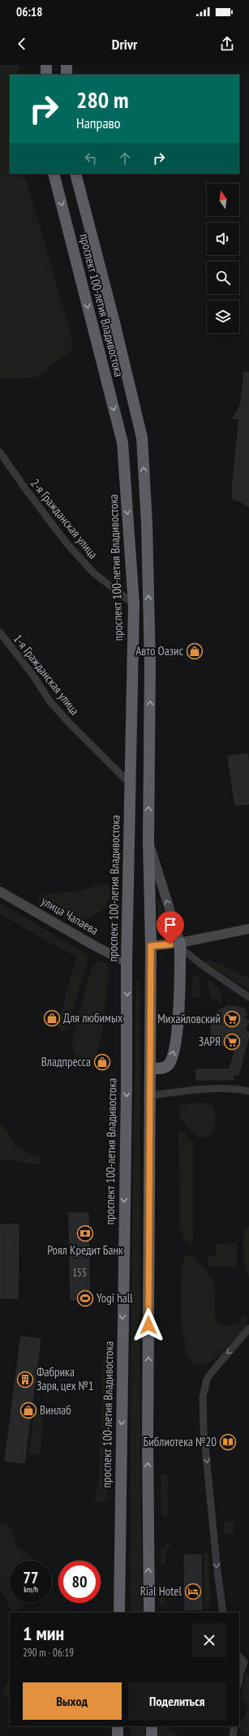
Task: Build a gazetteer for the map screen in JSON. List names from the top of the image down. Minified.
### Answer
{"streets":{"highway":["проспект 100-летия Владивостока"],"main road":["улица Чапаева"],"street":["2-я Гражданская улица","1-я Гражданская улица"]},"crossings":[["проспект 100-летия Владивостока","2-я Гражданская улица"],["проспект 100-летия Владивостока","1-я Гражданская улица"],["проспект 100-летия Владивостока","улица Чапаева"]],"places":{"shop":["Авто Оазис","Для любимых","Владпресса","Винлаб"],"supermarket":["Михайловский","ЗАРЯ"],"bank":["Роял Кредит Банк"],"sports":["Yogi hall"],"building":["Фабрика Заря, цех №1"],"library":["Библиотека №20"],"hotel":["Rial Hotel"]},"house_numbers":["155"],"north":"top","page":{"status":"06:18","header":"Drivr","turn":["280 m","Направо"],"speed":"77 km/h","limit":"80","heading":["1 мин","290 m · 06:19"],"buttons":["Выход","Поделиться"]}}
